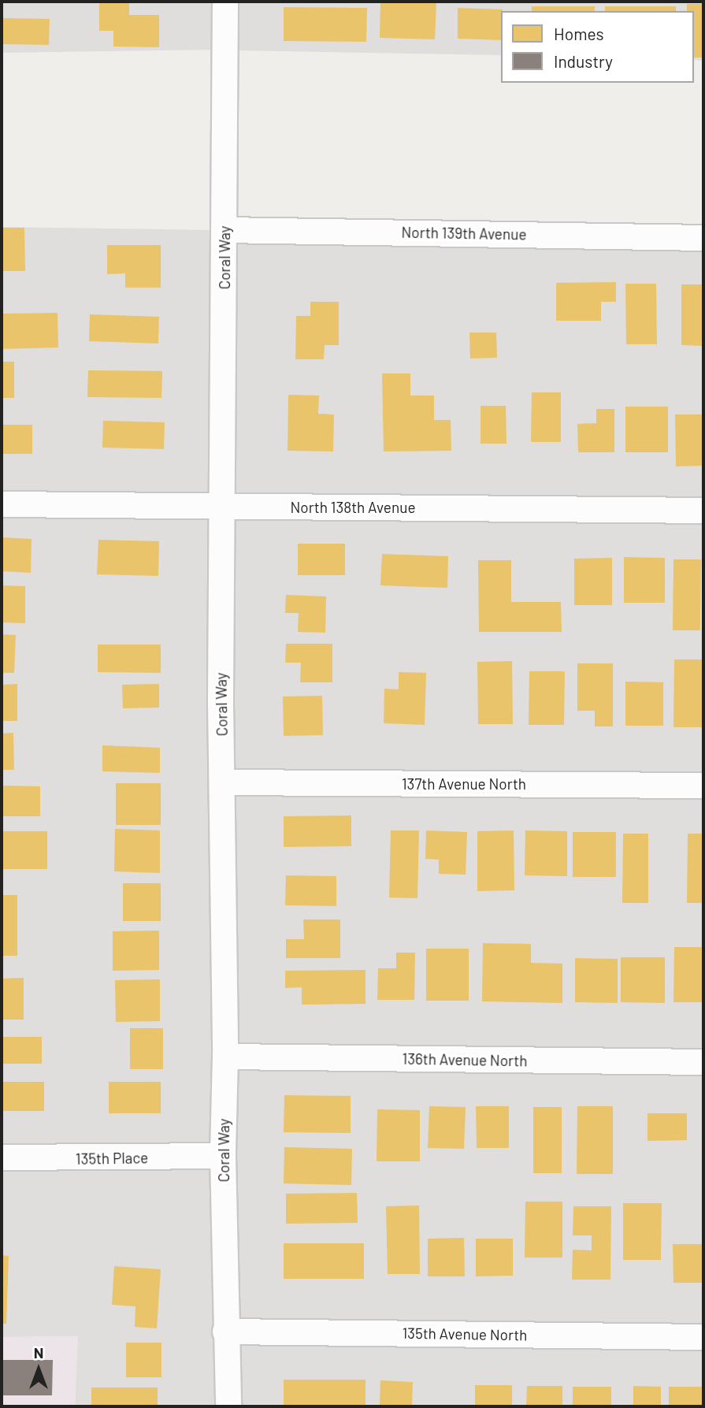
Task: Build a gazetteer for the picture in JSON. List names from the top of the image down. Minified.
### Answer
{"streets":{"street":["North 139th Avenue","Coral Way","North 138th Avenue","137th Avenue North","136th Avenue North","135th Place","135th Avenue North"]},"crossings":[["North 139th Avenue","Coral Way"],["Coral Way","North 138th Avenue"],["Coral Way","137th Avenue North"],["Coral Way","136th Avenue North"],["Coral Way","135th Place"],["Coral Way","135th Avenue North"]],"legend":["Homes","Industry"],"north":"top"}
